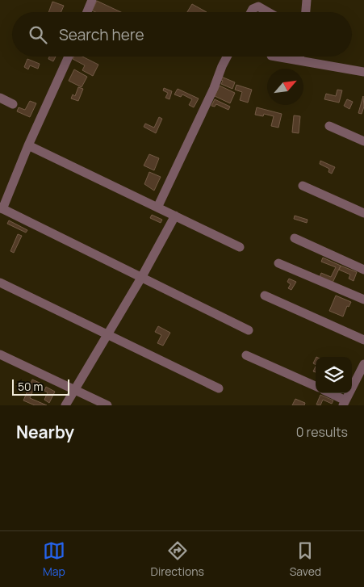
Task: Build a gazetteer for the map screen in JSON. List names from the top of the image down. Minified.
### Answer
{"scale_bar":"50 m","north":"top right","page":{"search":"Search here","scale":"50 m","heading":["Nearby","0 results"],"nav":["Map","Directions","Saved"]}}
